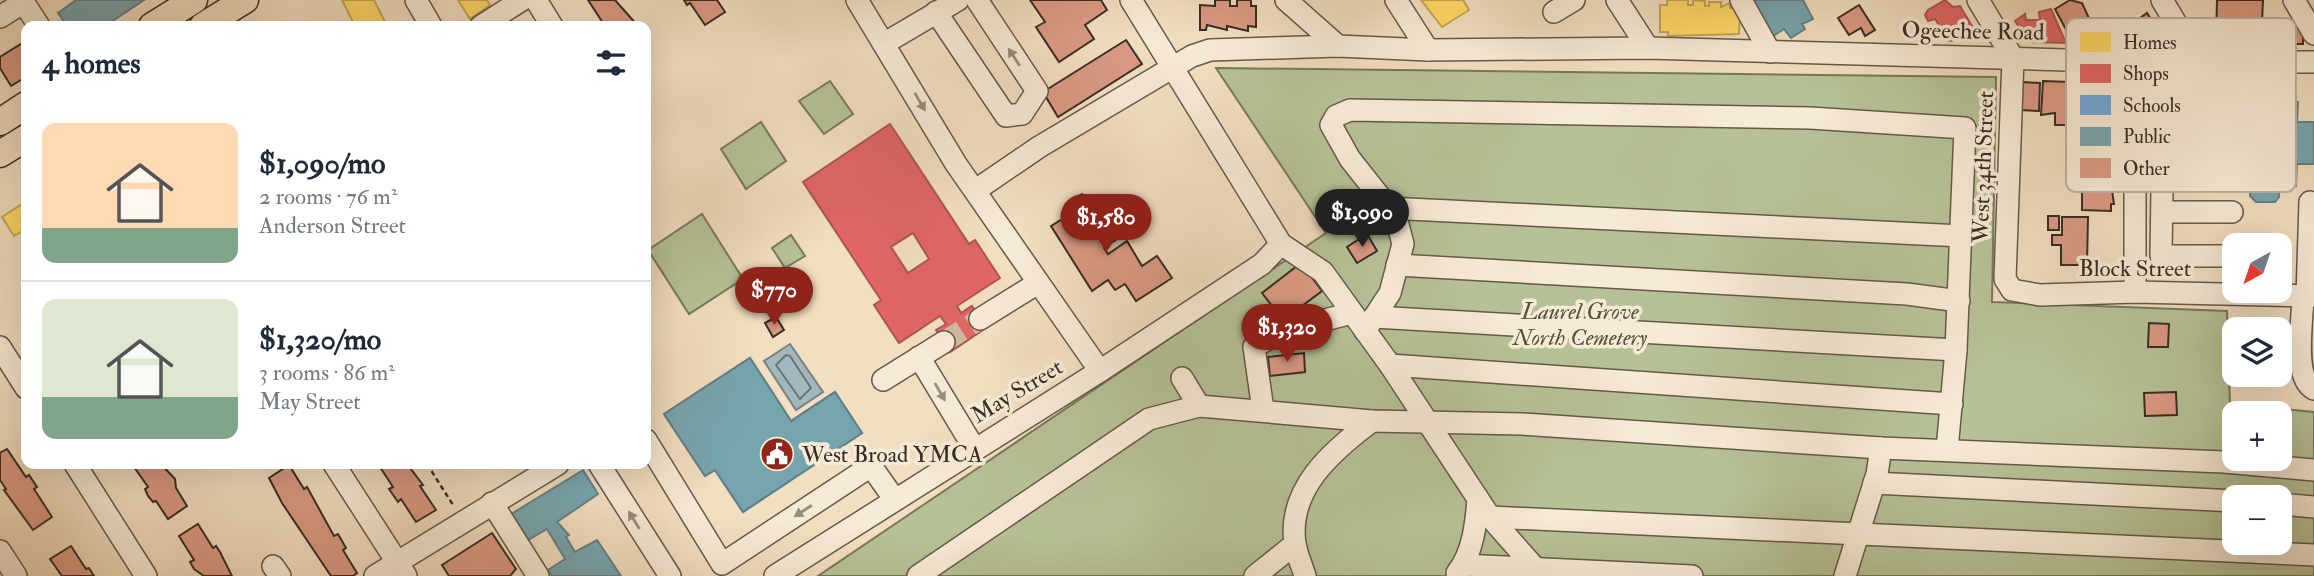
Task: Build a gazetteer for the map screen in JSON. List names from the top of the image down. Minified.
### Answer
{"streets":{"street":["Ogeechee Road","West 34th Street","Block Street","May Street"]},"crossings":[["Ogeechee Road","West 34th Street"],["West 34th Street","Block Street"]],"parks":["Laurel Grove North Cemetery"],"places":{"public building":["West Broad YMCA"]},"legend":["Homes","Shops","Schools","Public","Other"],"north":"bottom left","page":{"heading":"4 homes","list":[{"name":"$1,090/mo","note":"2 rooms · 76 m² · Anderson Street"},{"name":"$1,320/mo","note":"3 rooms · 86 m² · May Street"}],"price":["$1,090","$1,580","$770","$1,320"],"map_buttons":["+","−"]}}
